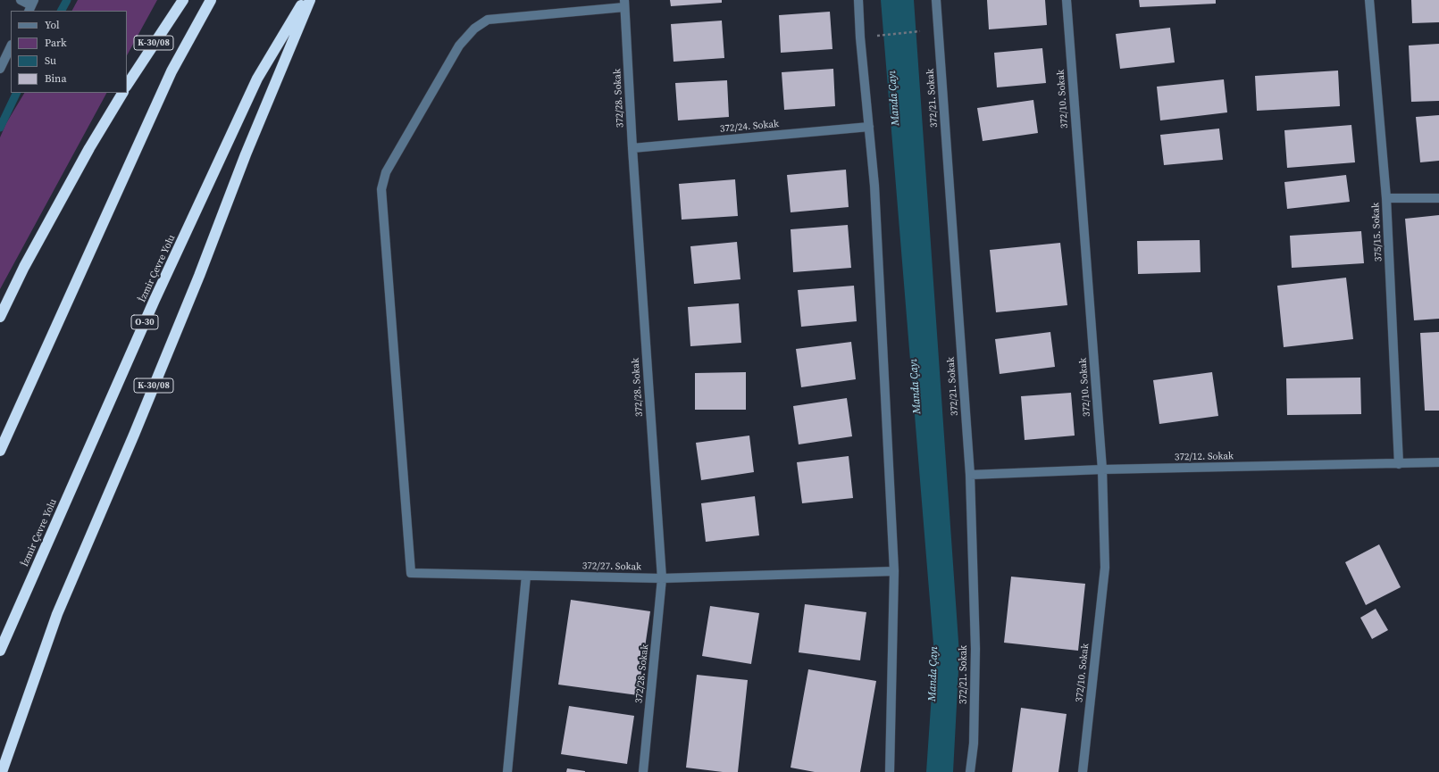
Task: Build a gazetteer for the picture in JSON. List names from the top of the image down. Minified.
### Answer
{"streets":{"highway":["K-30/08","İzmir Çevre Yolu","O-30"],"street":["372/28. Sokak","372/21. Sokak","372/10. Sokak","372/24. Sokak","375/15. Sokak","372/12. Sokak","372/27. Sokak"]},"crossings":[["372/28. Sokak","372/24. Sokak"],["372/28. Sokak","372/27. Sokak"],["372/21. Sokak","372/12. Sokak"],["372/10. Sokak","372/12. Sokak"],["375/15. Sokak","372/12. Sokak"]],"water":["Manda Çayı"],"legend":["Yol","Park","Su","Bina"]}
